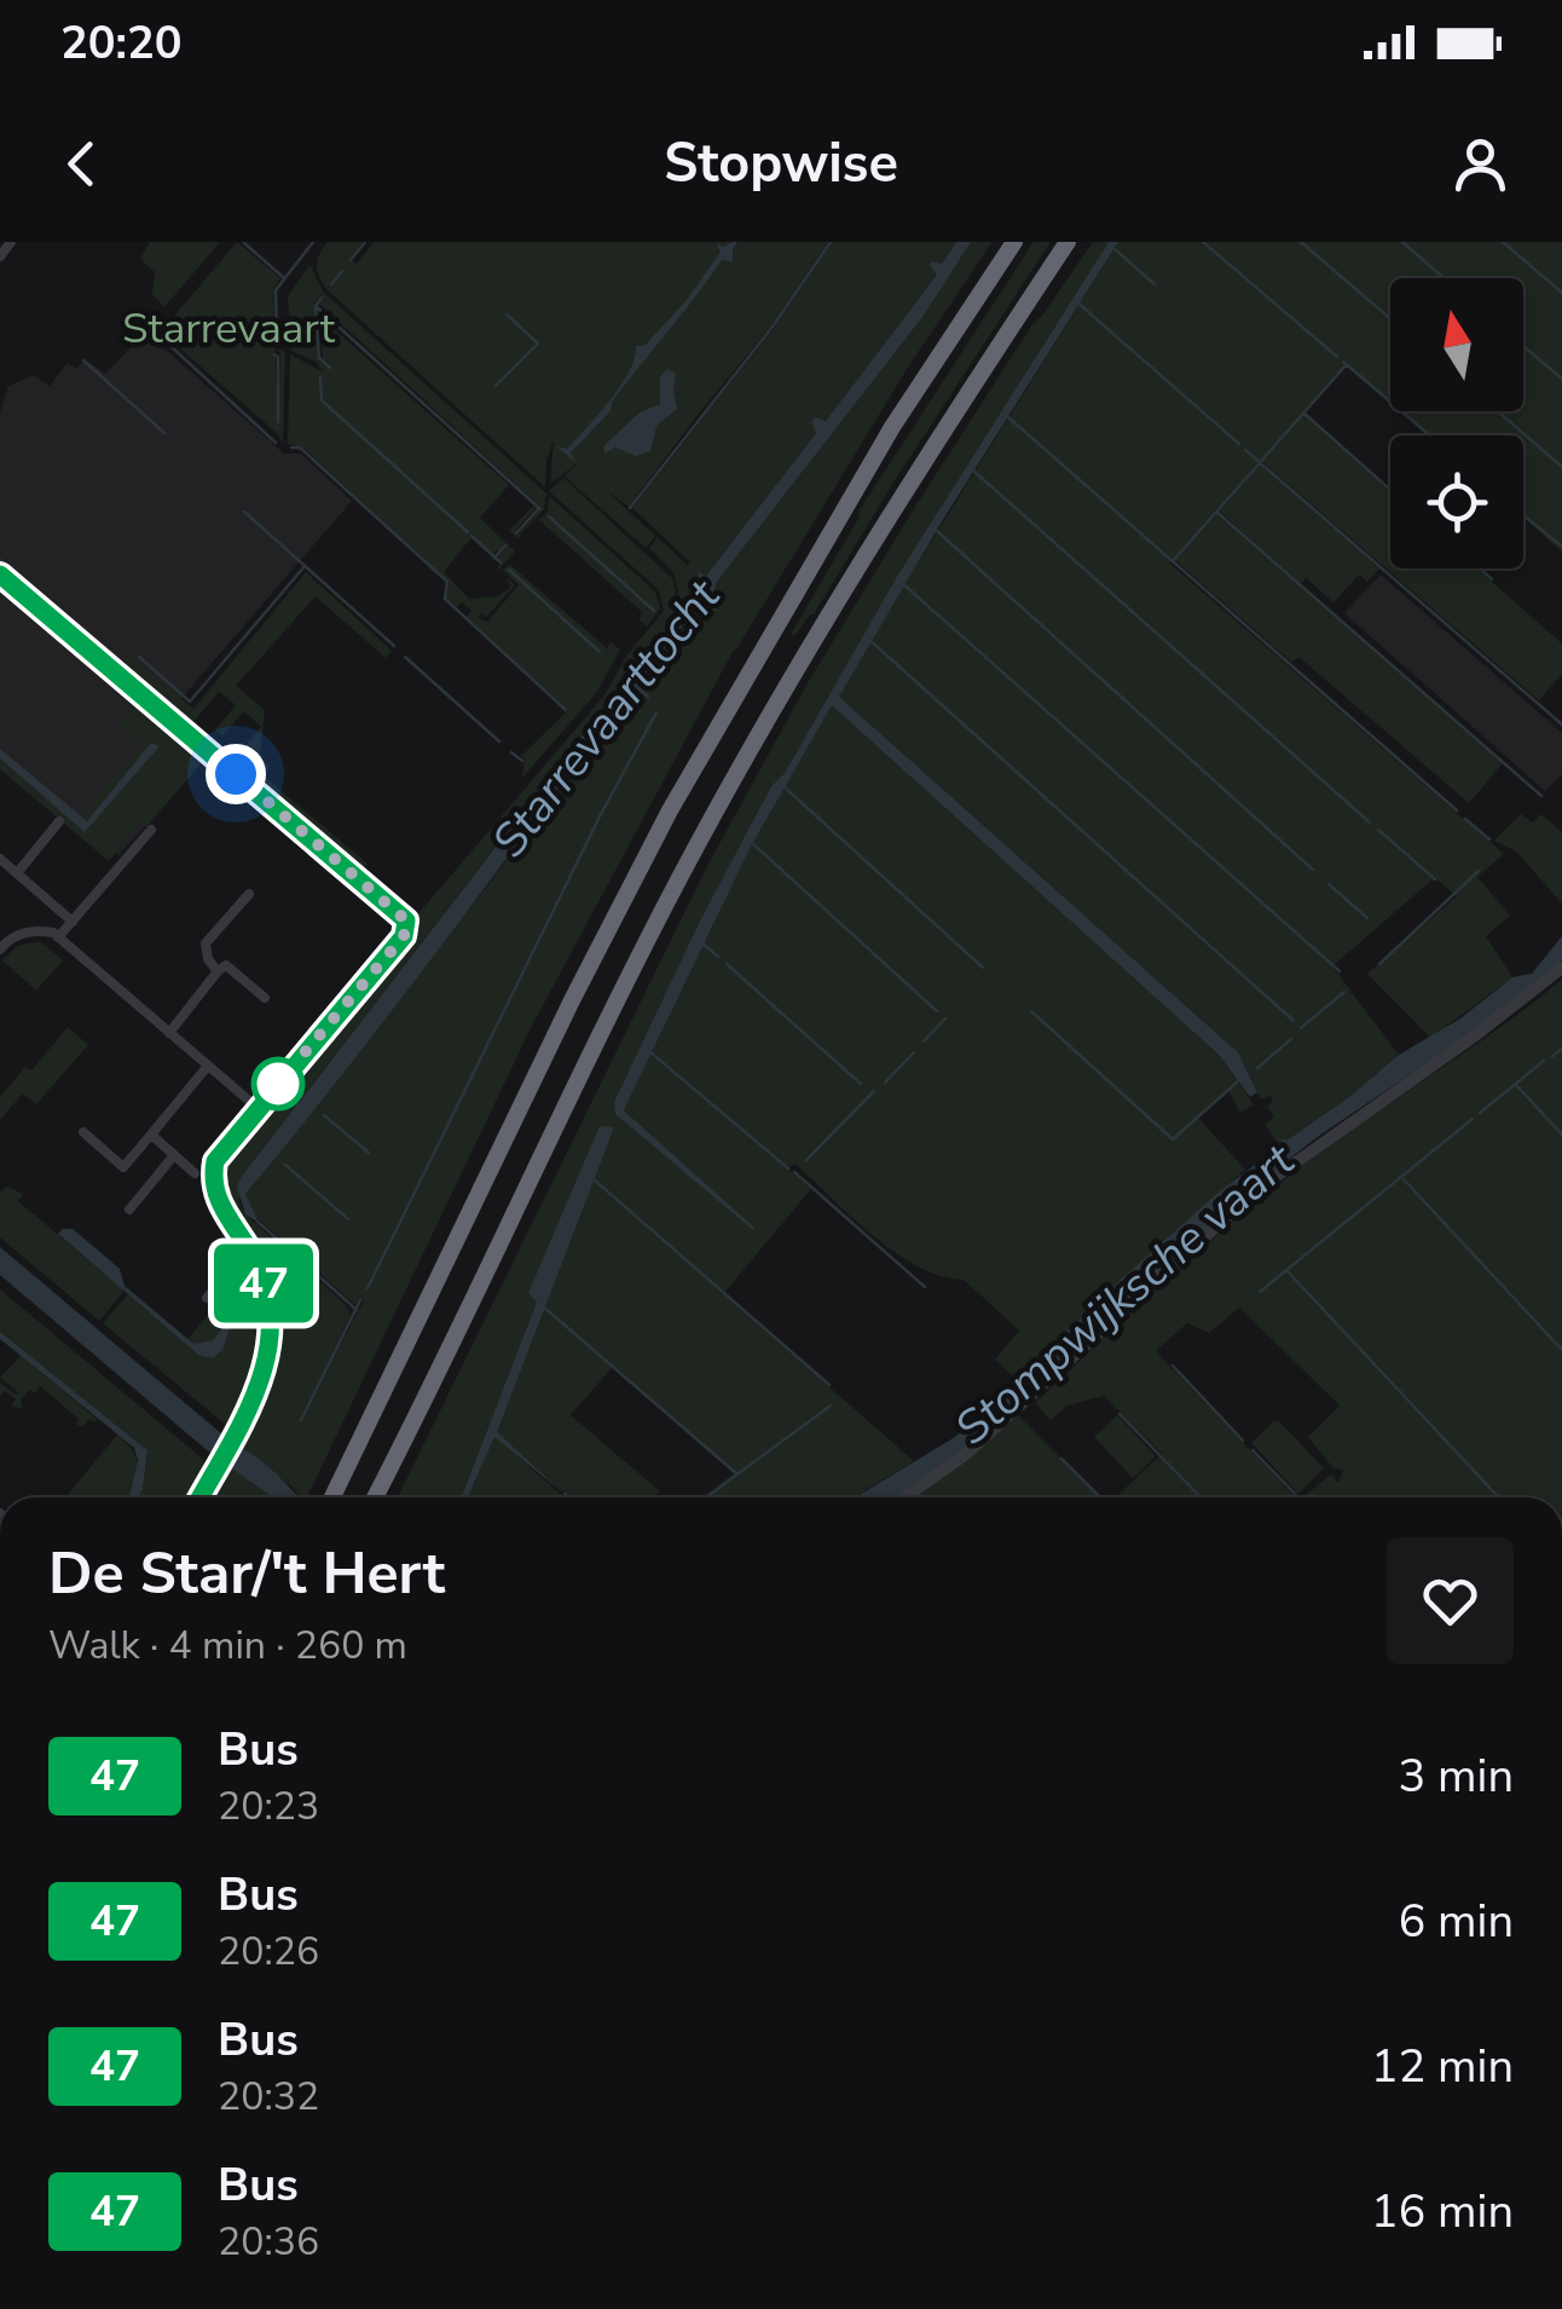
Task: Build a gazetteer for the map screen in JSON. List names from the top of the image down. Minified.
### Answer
{"water":["Starrevaarttocht","Stompwijksche vaart"],"parks":["Starrevaart"],"lines":["bus line 47"],"north":"top","page":{"status":"20:20","header":"Stopwise","on_map":"47","heading":["De Star/'t Hert","Walk · 4 min · 260 m"],"list":[{"mark":"47","name":"Bus","note":"20:23","value":"3 min"},{"mark":"47","name":"Bus","note":"20:26","value":"6 min"},{"mark":"47","name":"Bus","note":"20:32","value":"12 min"},{"mark":"47","name":"Bus","note":"20:36","value":"16 min"}]}}
